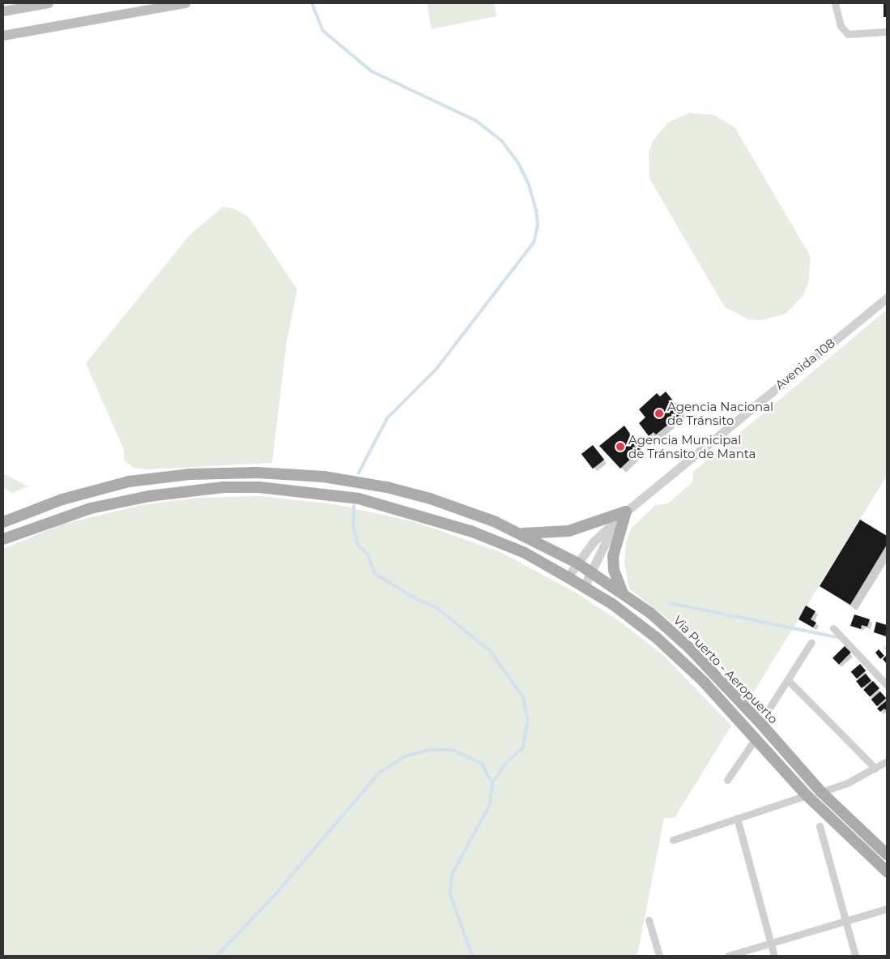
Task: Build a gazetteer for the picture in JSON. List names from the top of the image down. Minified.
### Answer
{"streets":{"main road":["Via Puerto - Aeropuerto"],"street":["Avenida 108"]},"crossings":[["Avenida 108","Via Puerto - Aeropuerto"]],"places":["Agencia Nacional de Tránsito","Agencia Municipal de Tránsito de Manta"]}
